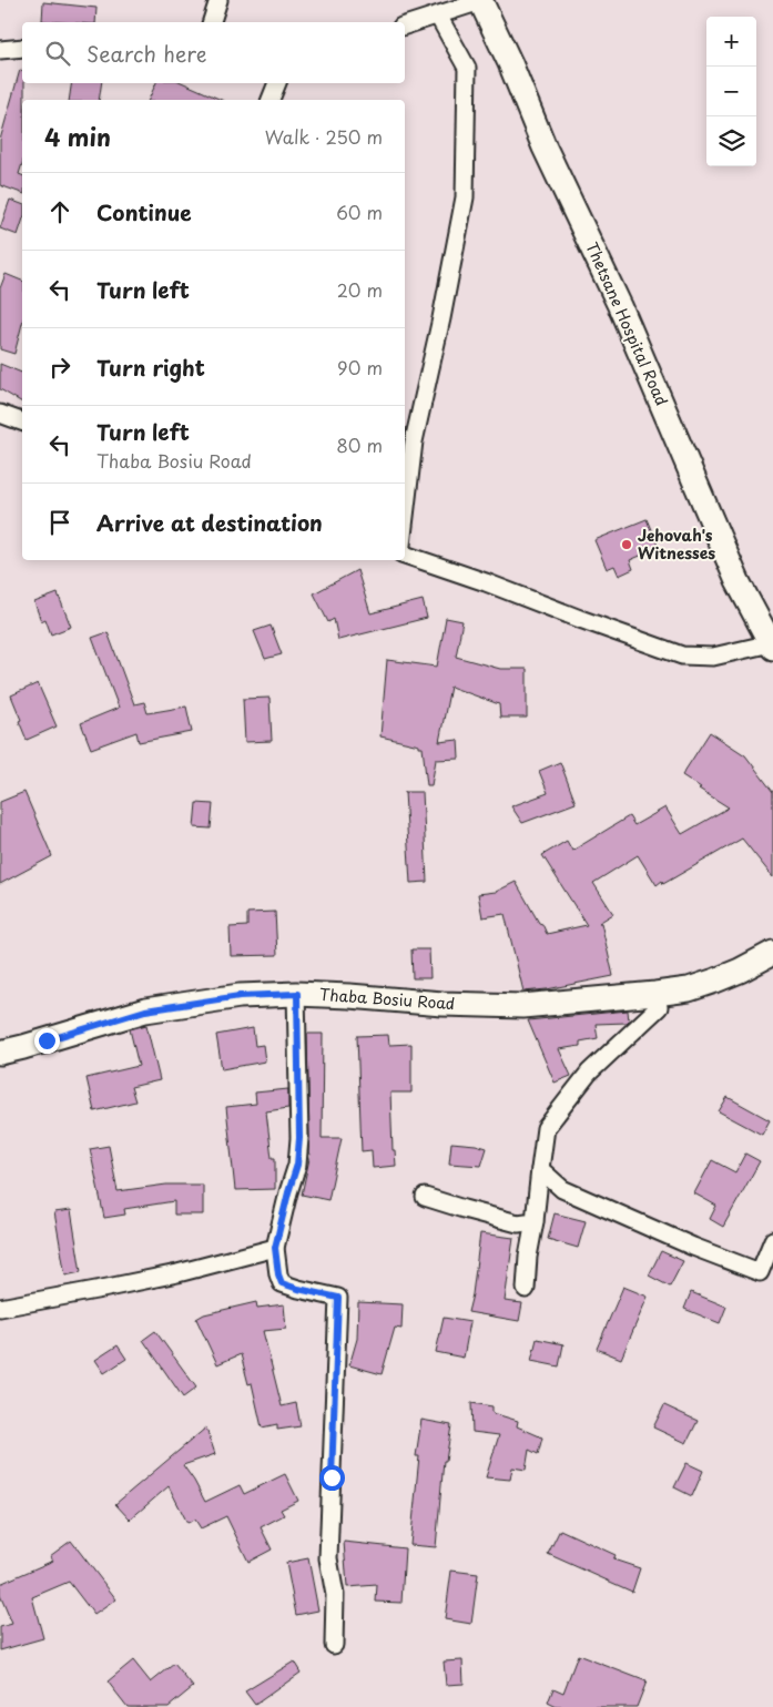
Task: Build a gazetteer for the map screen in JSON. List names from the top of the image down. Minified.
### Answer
{"streets":{"street":["Thetsane Hospital Road","Thaba Bosiu Road"]},"places":["Jehovah's Witnesses"],"page":{"map_buttons":["+","−"],"search":"Search here","heading":["4 min","Walk · 250 m"],"list":[["Continue","60 m"],["Turn left","20 m"],["Turn right","90 m"],["Turn left","Thaba Bosiu Road","80 m"],"Arrive at destination"]}}
